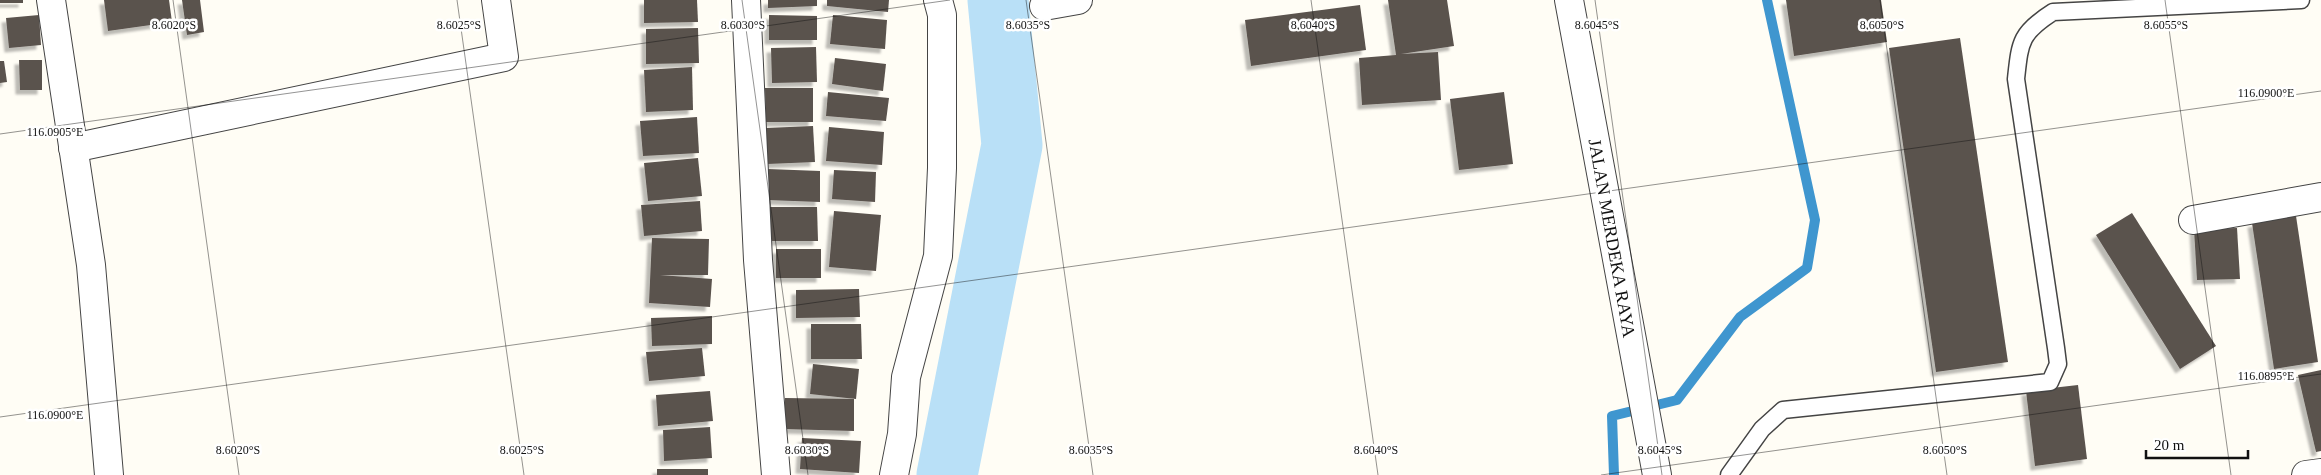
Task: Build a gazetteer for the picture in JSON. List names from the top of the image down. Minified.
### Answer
{"streets":{"street":["JALAN MERDEKA RAYA"]},"scale_bar":"20 m","coordinates":["8.6020°S","8.6025°S","8.6030°S","8.6035°S","8.6040°S","8.6045°S","8.6050°S","8.6055°S","116.0900°E","116.0905°E","116.0895°E"]}
